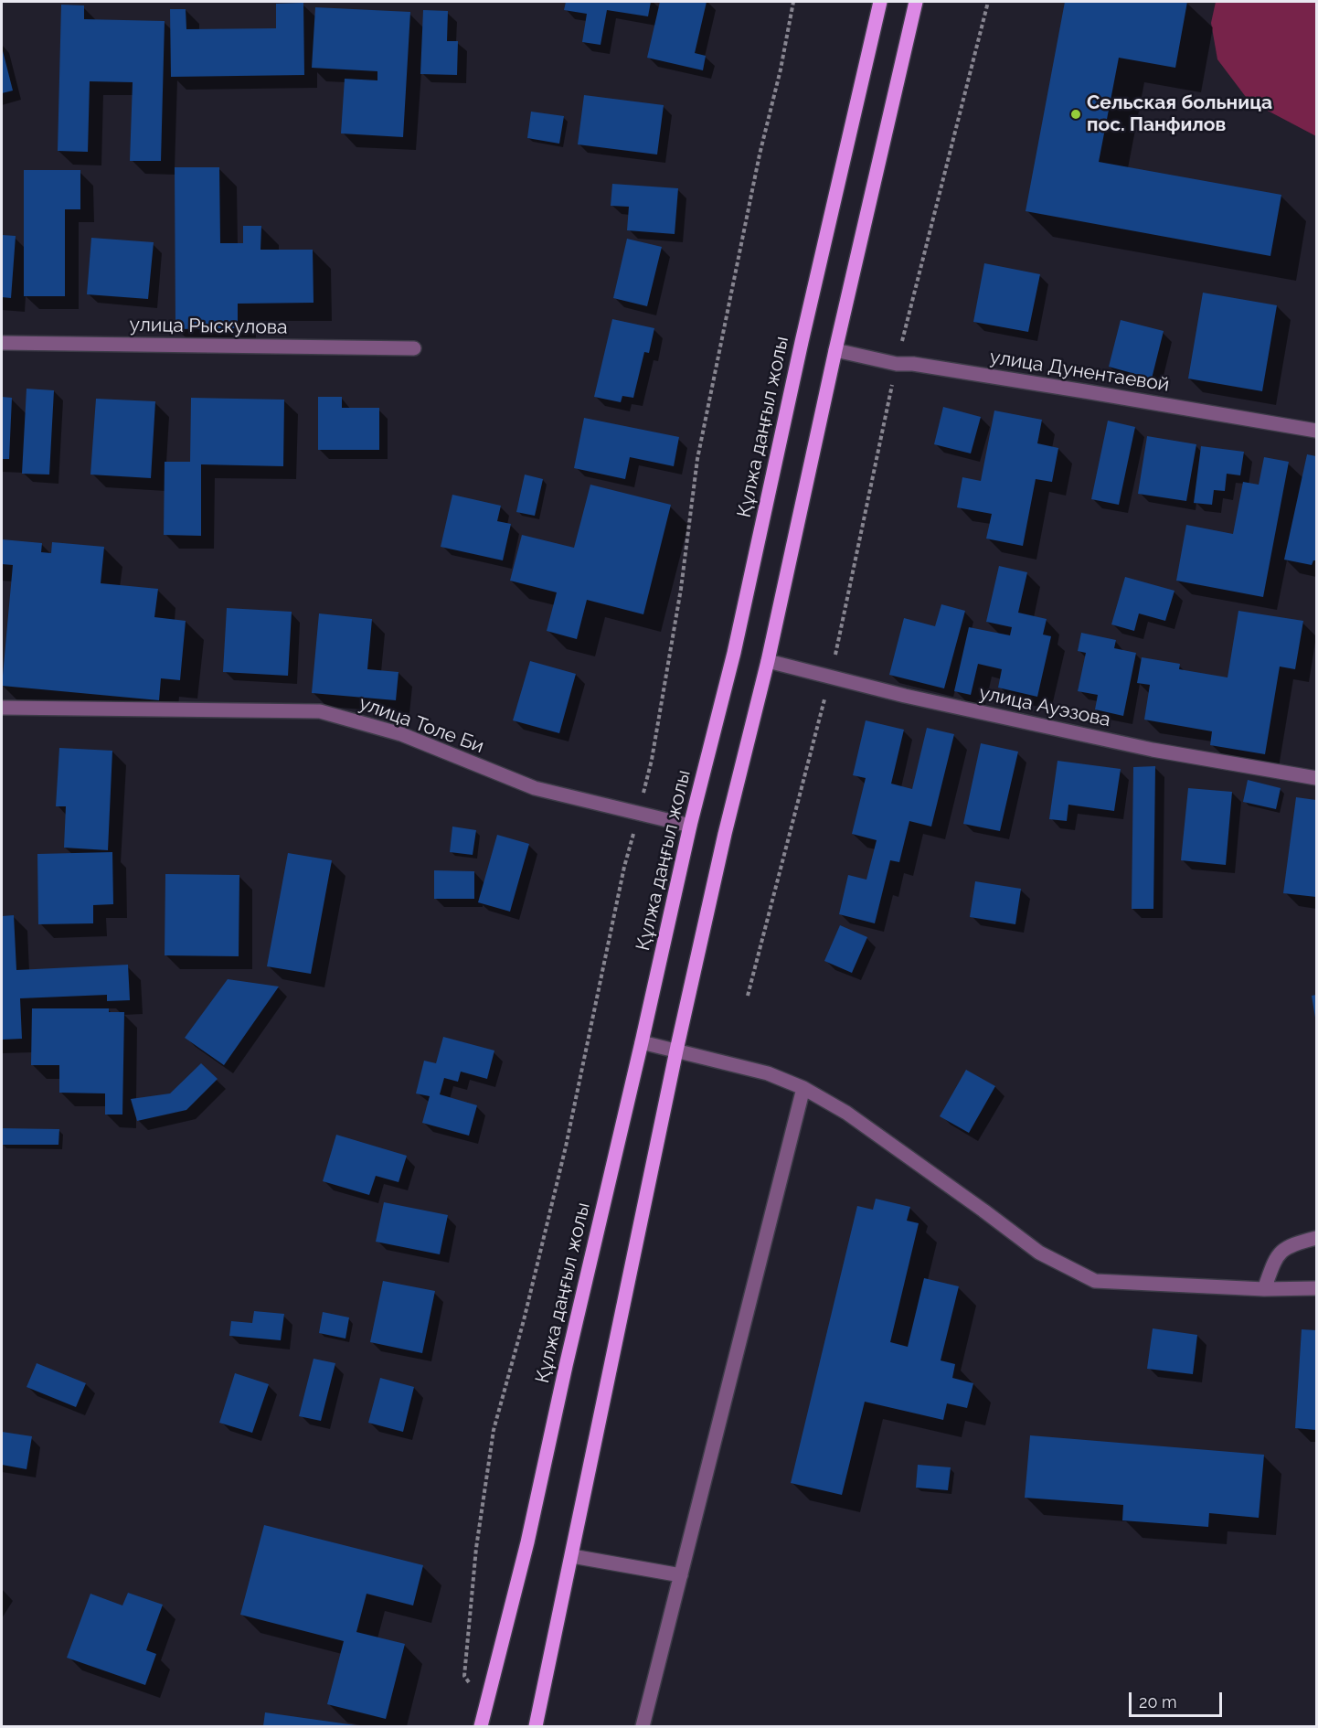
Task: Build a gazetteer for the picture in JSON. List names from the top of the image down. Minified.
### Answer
{"streets":{"main road":["Құлжа даңғыл жолы"],"street":["улица Рыскулова","улица Дунентаевой","улица Ауэзова","улица Толе Би"]},"crossings":[["Құлжа даңғыл жолы","улица Толе Би"]],"places":["Сельская больница пос. Панфилов"],"scale_bar":"20 m"}
